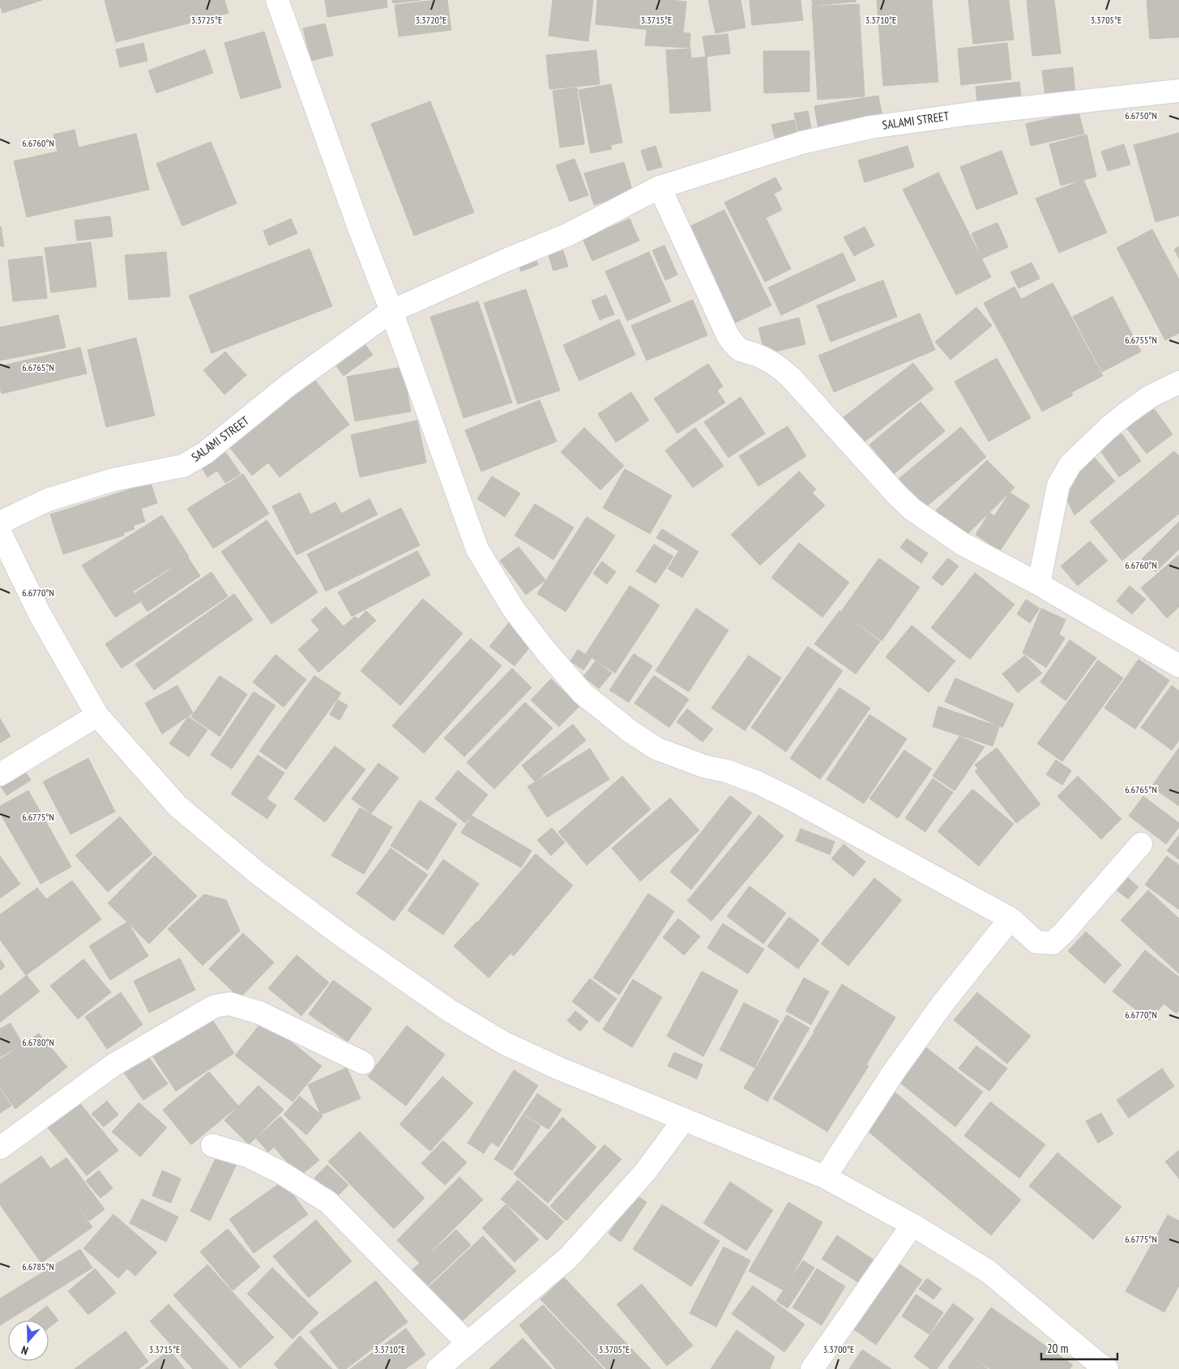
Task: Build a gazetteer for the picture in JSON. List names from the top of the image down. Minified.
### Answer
{"streets":{"street":["SALAMI STREET"]},"scale_bar":"20 m","north":"bottom","coordinates":["3.3720°E","3.3725°E","3.3715°E","3.3710°E","3.3705°E","6.6750°N","6.6760°N","6.6755°N","6.6765°N","6.6770°N","6.6775°N","6.6780°N","6.6785°N","3.3700°E"]}
